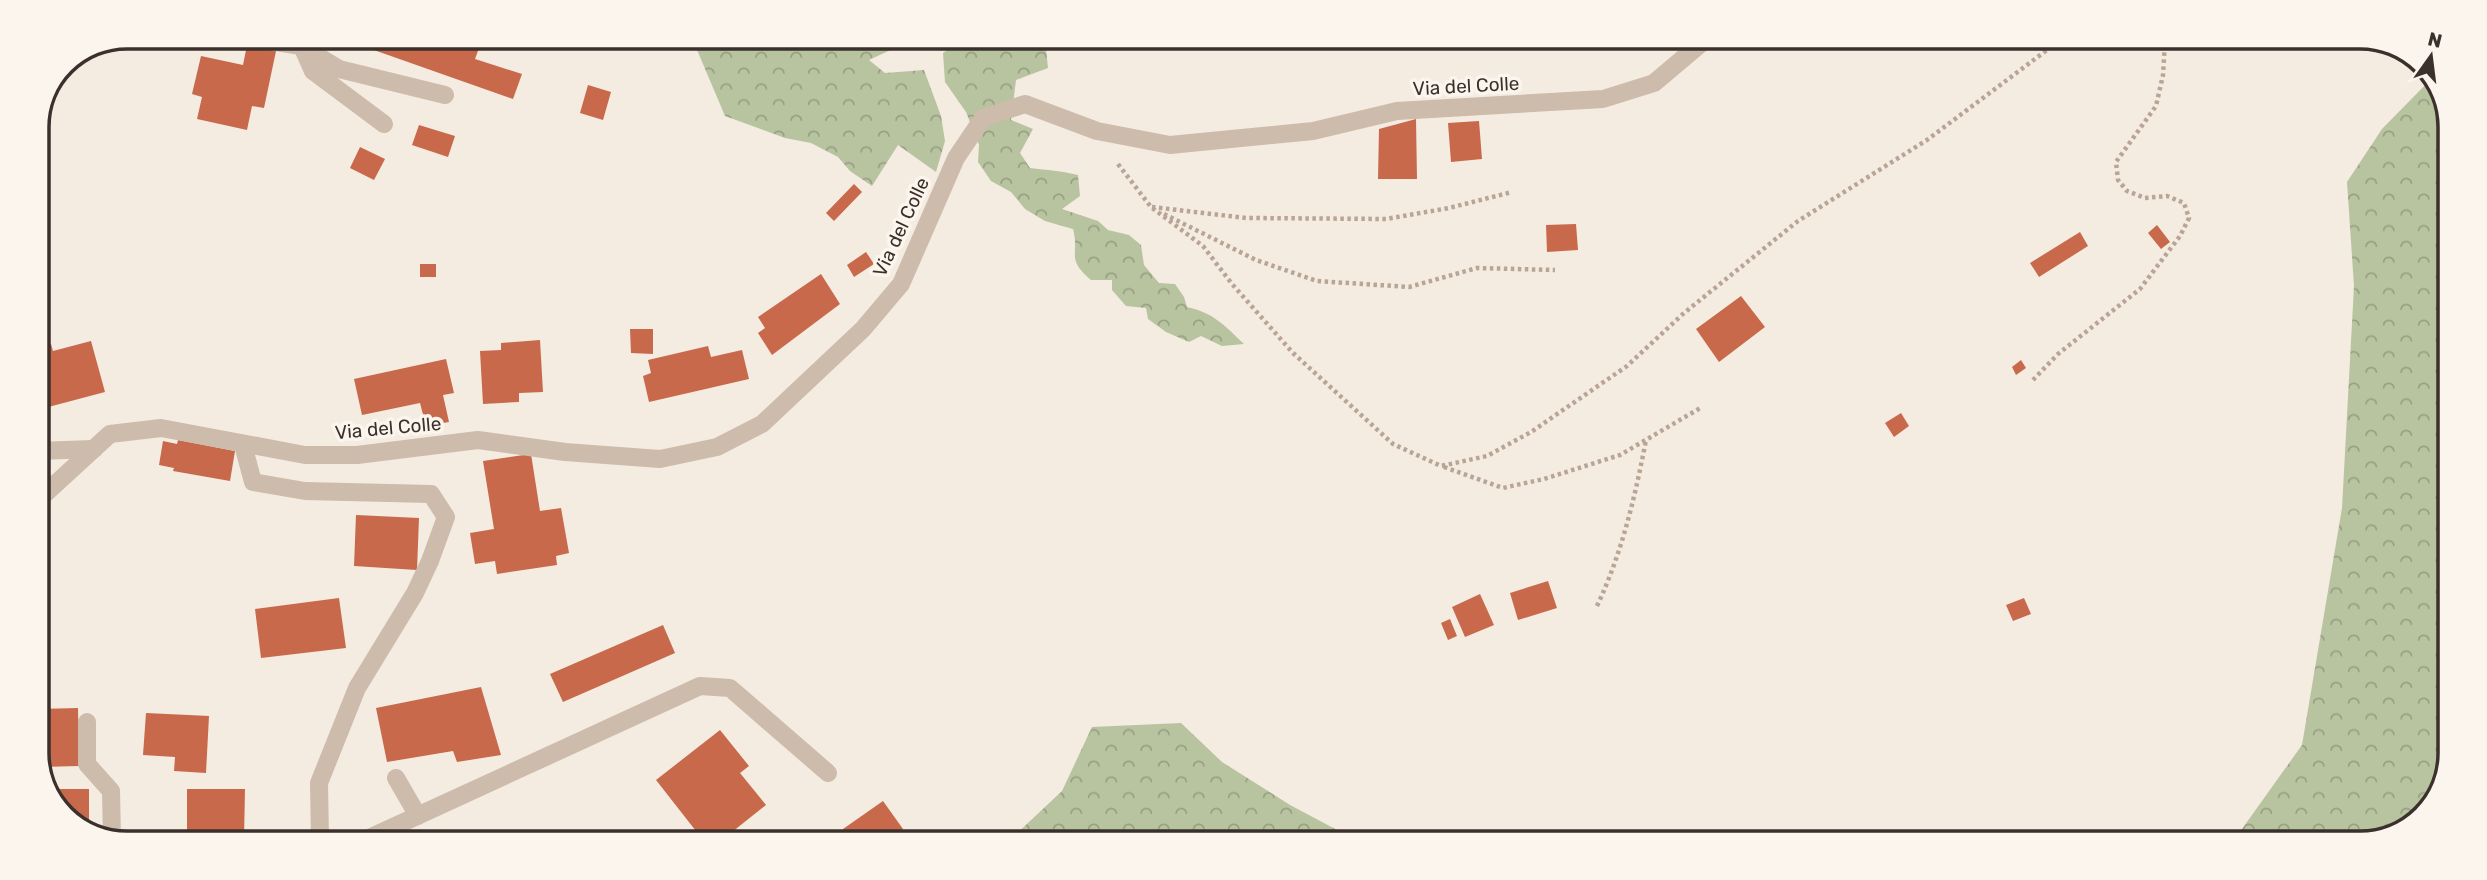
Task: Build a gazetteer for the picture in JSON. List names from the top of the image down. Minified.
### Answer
{"streets":{"street":["Via del Colle"]},"north":"top"}
